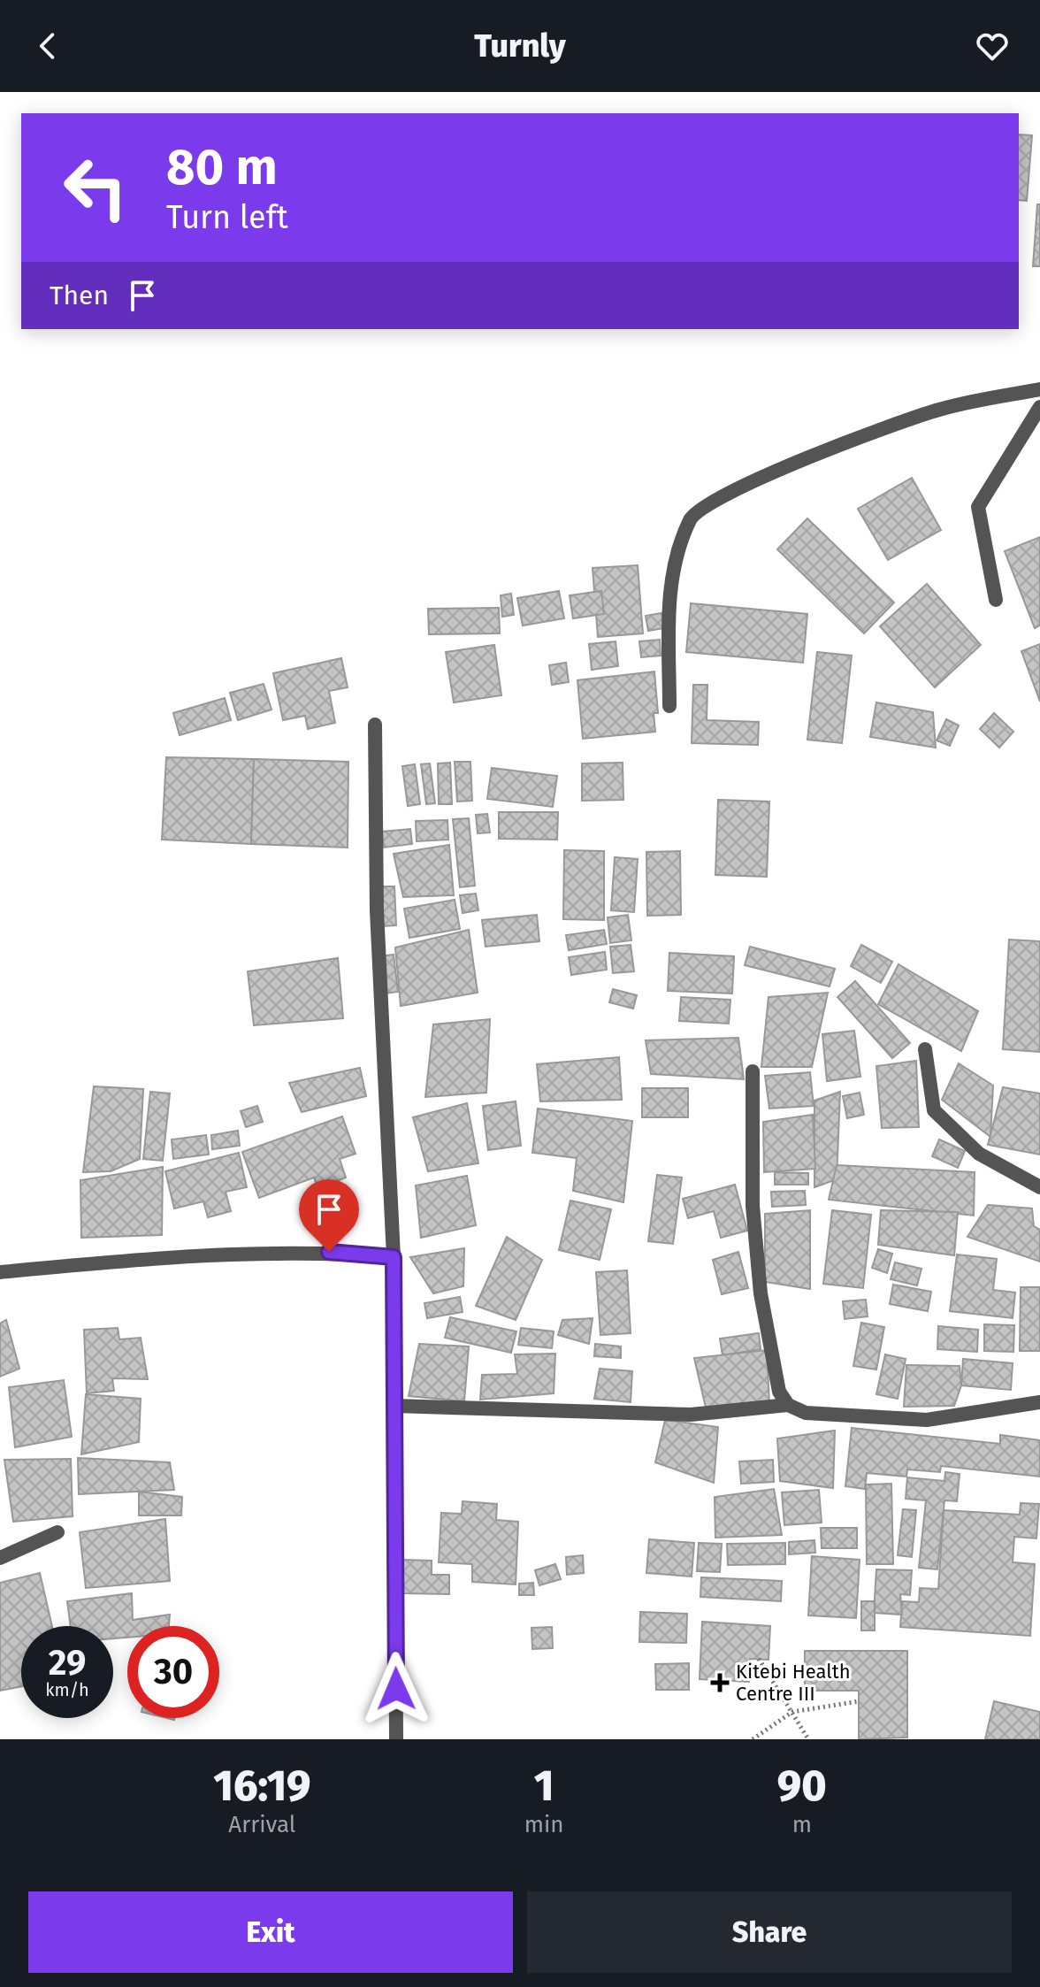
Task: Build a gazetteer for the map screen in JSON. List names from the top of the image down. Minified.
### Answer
{"places":{"health":["Kitebi Health Centre III"]},"page":{"header":"Turnly","turn":["80 m","Turn left"],"then":"Then","speed":"29 km/h","limit":"30","eta":["16:19","Arrival","1","min","90","m"],"buttons":["Exit","Share"]}}
